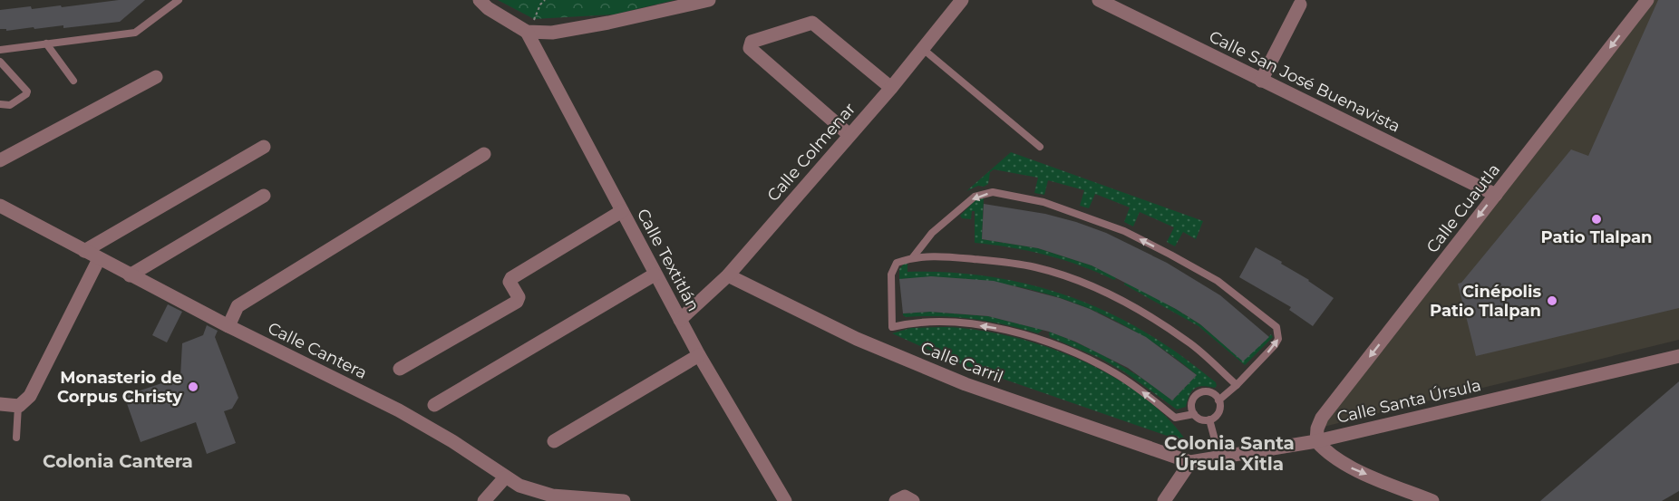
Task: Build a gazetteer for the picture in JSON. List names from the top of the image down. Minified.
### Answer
{"streets":{"street":["Calle San José Buenavista","Calle Colmenar","Calle Cuautla","Calle Textitlán","Calle Cantera","Calle Carril","Calle Santa Úrsula"]},"crossings":[["Calle San José Buenavista","Calle Cuautla"],["Calle Colmenar","Calle Textitlán"],["Calle Colmenar","Calle Carril"],["Calle Cuautla","Calle Santa Úrsula"],["Calle Carril","Calle Santa Úrsula"]],"one_way":["Calle Cuautla"],"districts":["Colonia Santa Úrsula Xitla","Colonia Cantera"],"places":["Patio Tlalpan","Cinépolis Patio Tlalpan","Monasterio de Corpus Christy"]}
